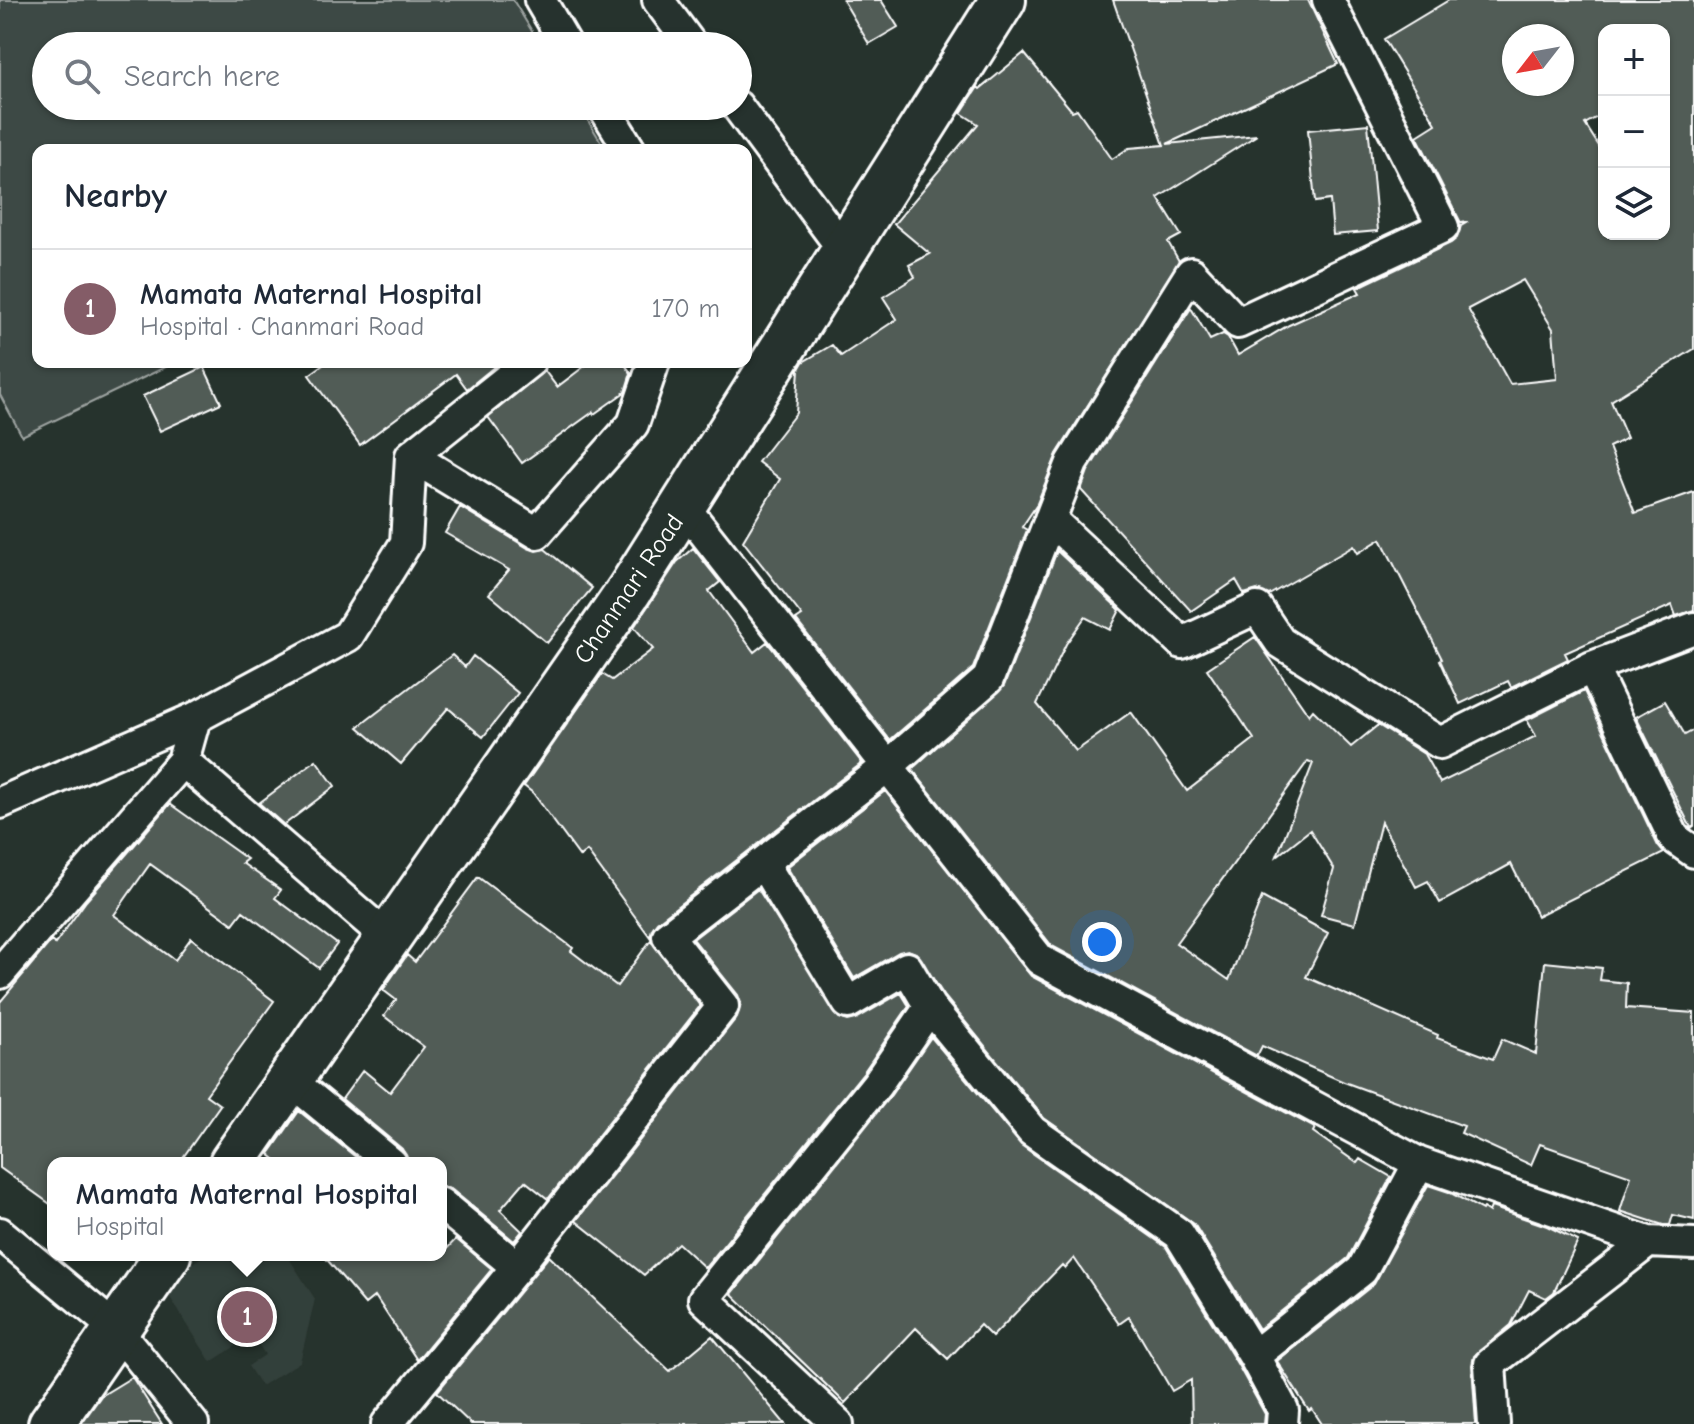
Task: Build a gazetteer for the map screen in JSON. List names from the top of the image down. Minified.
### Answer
{"streets":{"street":["Chanmari Road"]},"north":"bottom left","page":{"map_buttons":["+","−"],"search":"Search here","heading":"Nearby","list":[{"mark":"1","name":"Mamata Maternal Hospital","note":"Hospital · Chanmari Road","value":"170 m"}],"popup":["Mamata Maternal Hospital","Hospital"],"pins":"1"}}
